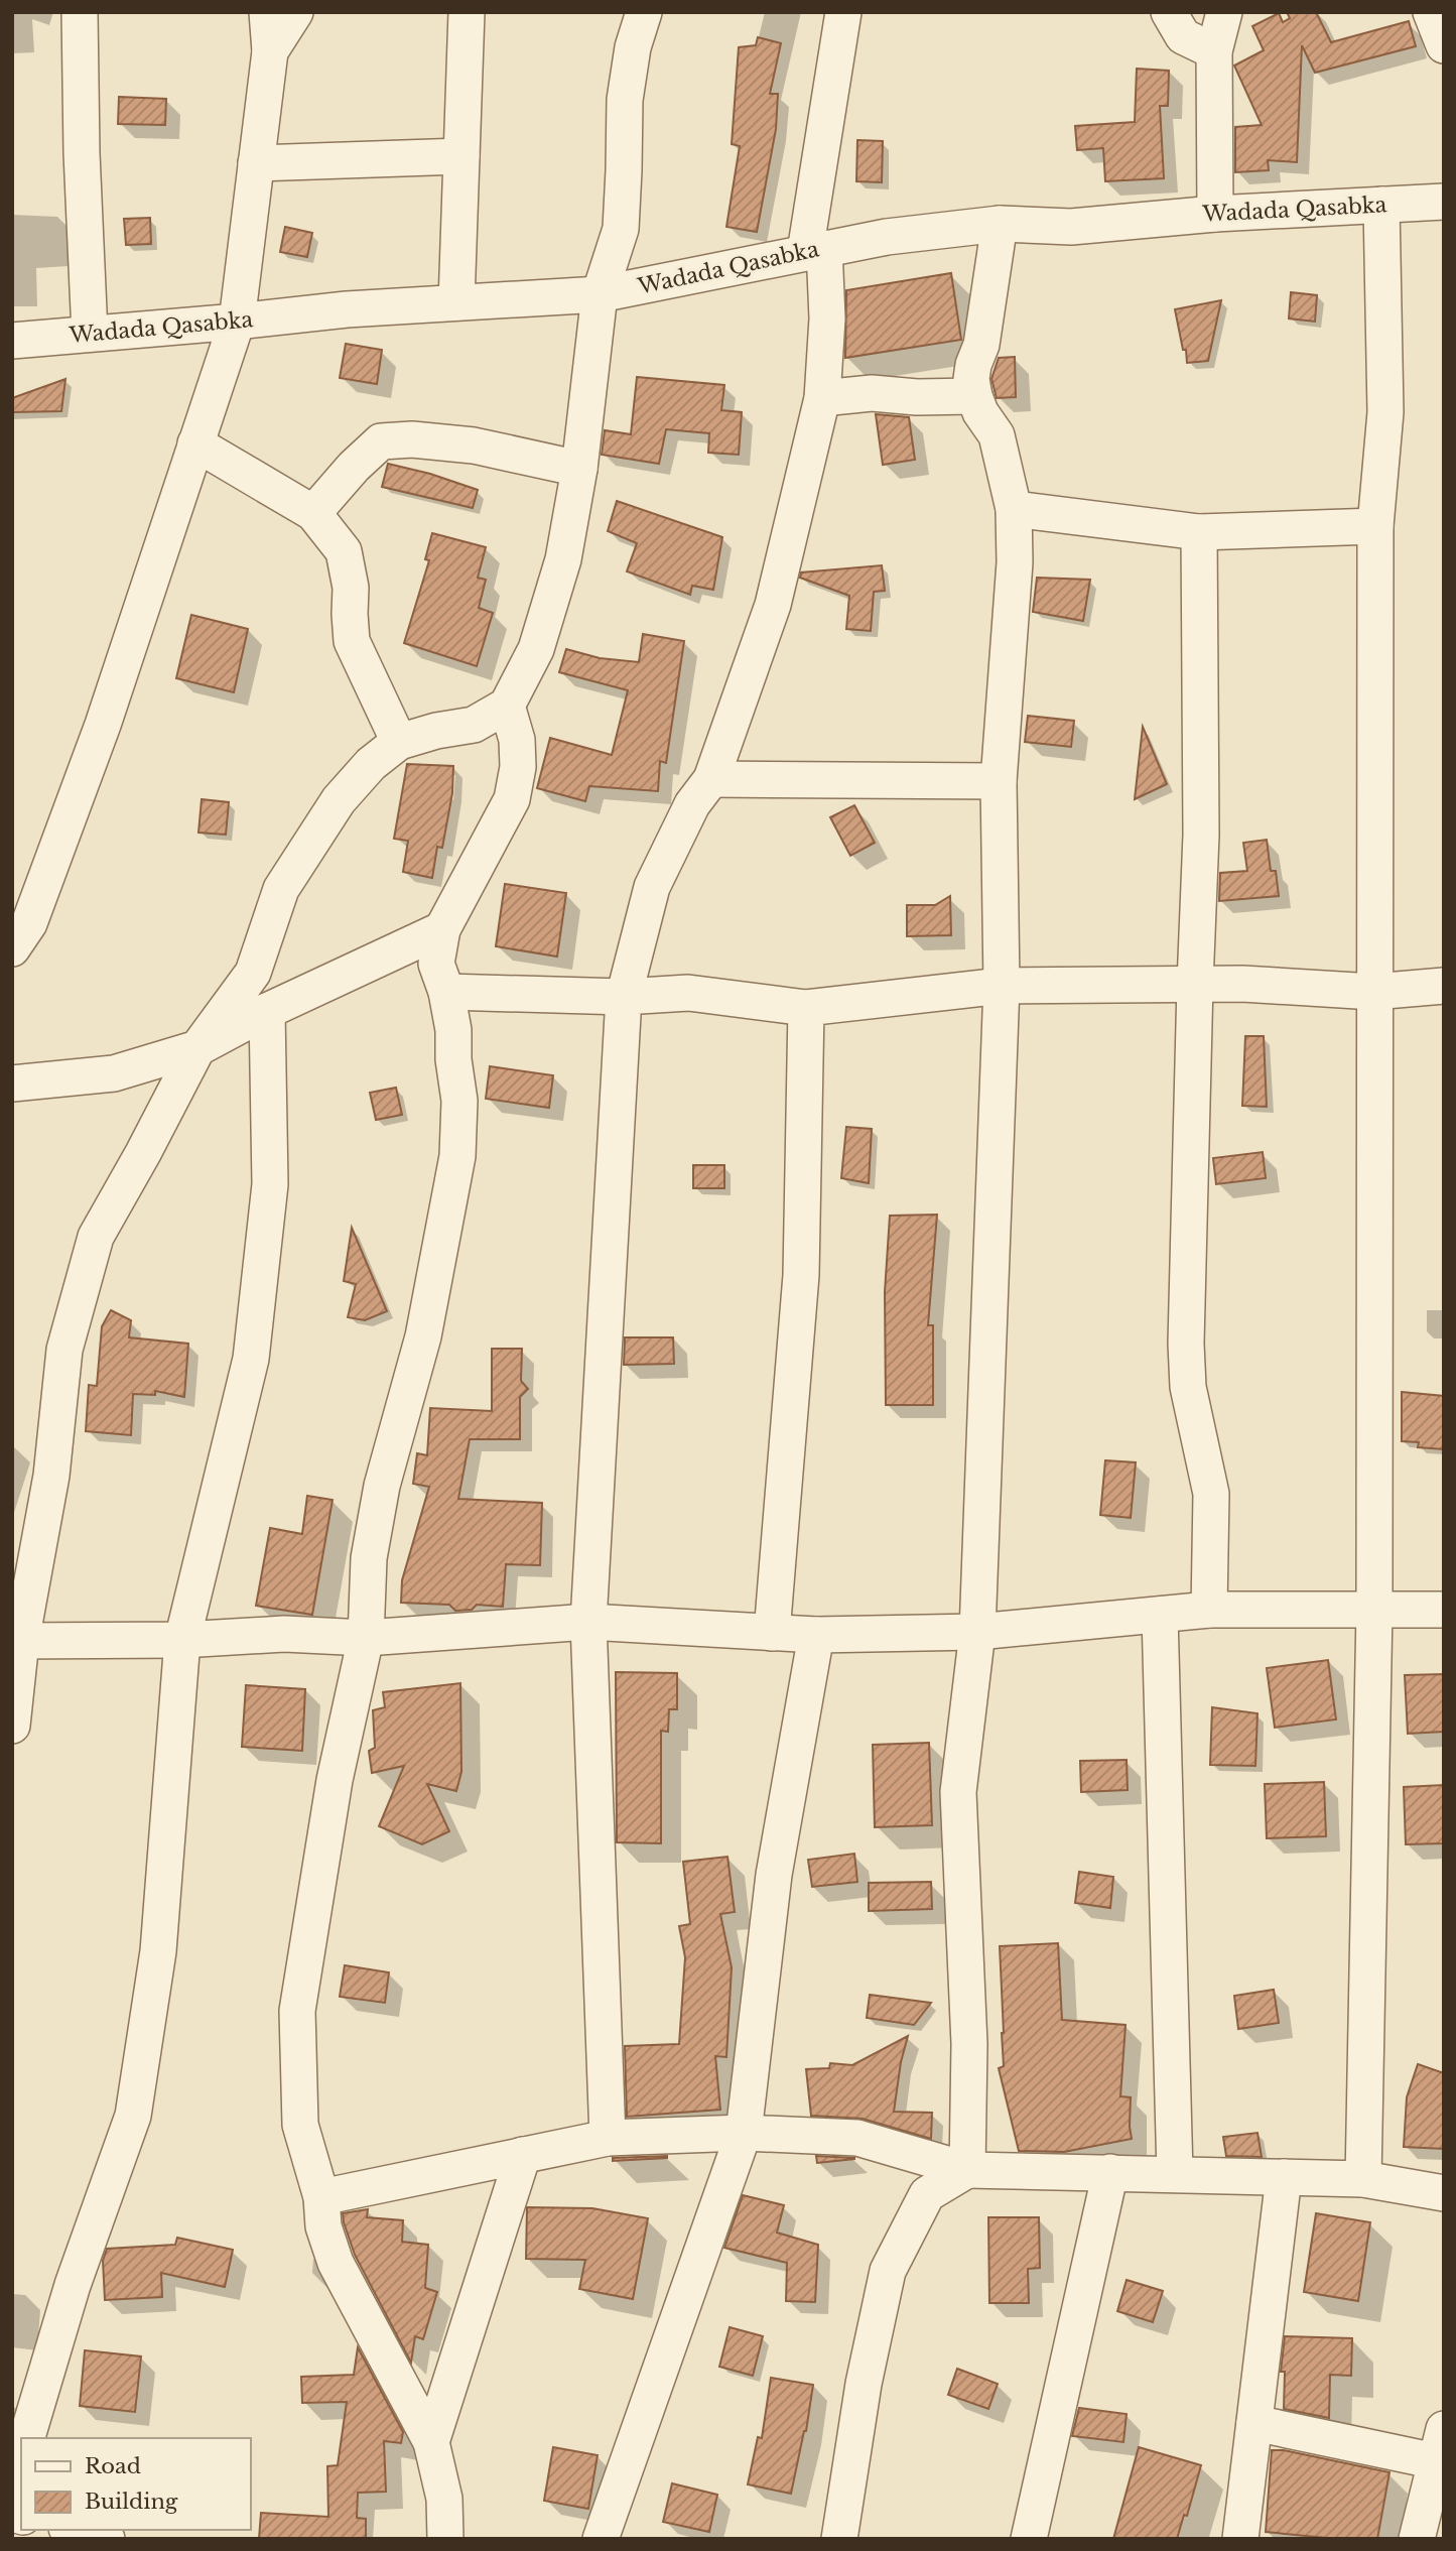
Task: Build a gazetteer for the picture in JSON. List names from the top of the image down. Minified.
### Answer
{"streets":{"street":["Wadada Qasabka"]},"legend":["Road","Building"]}
